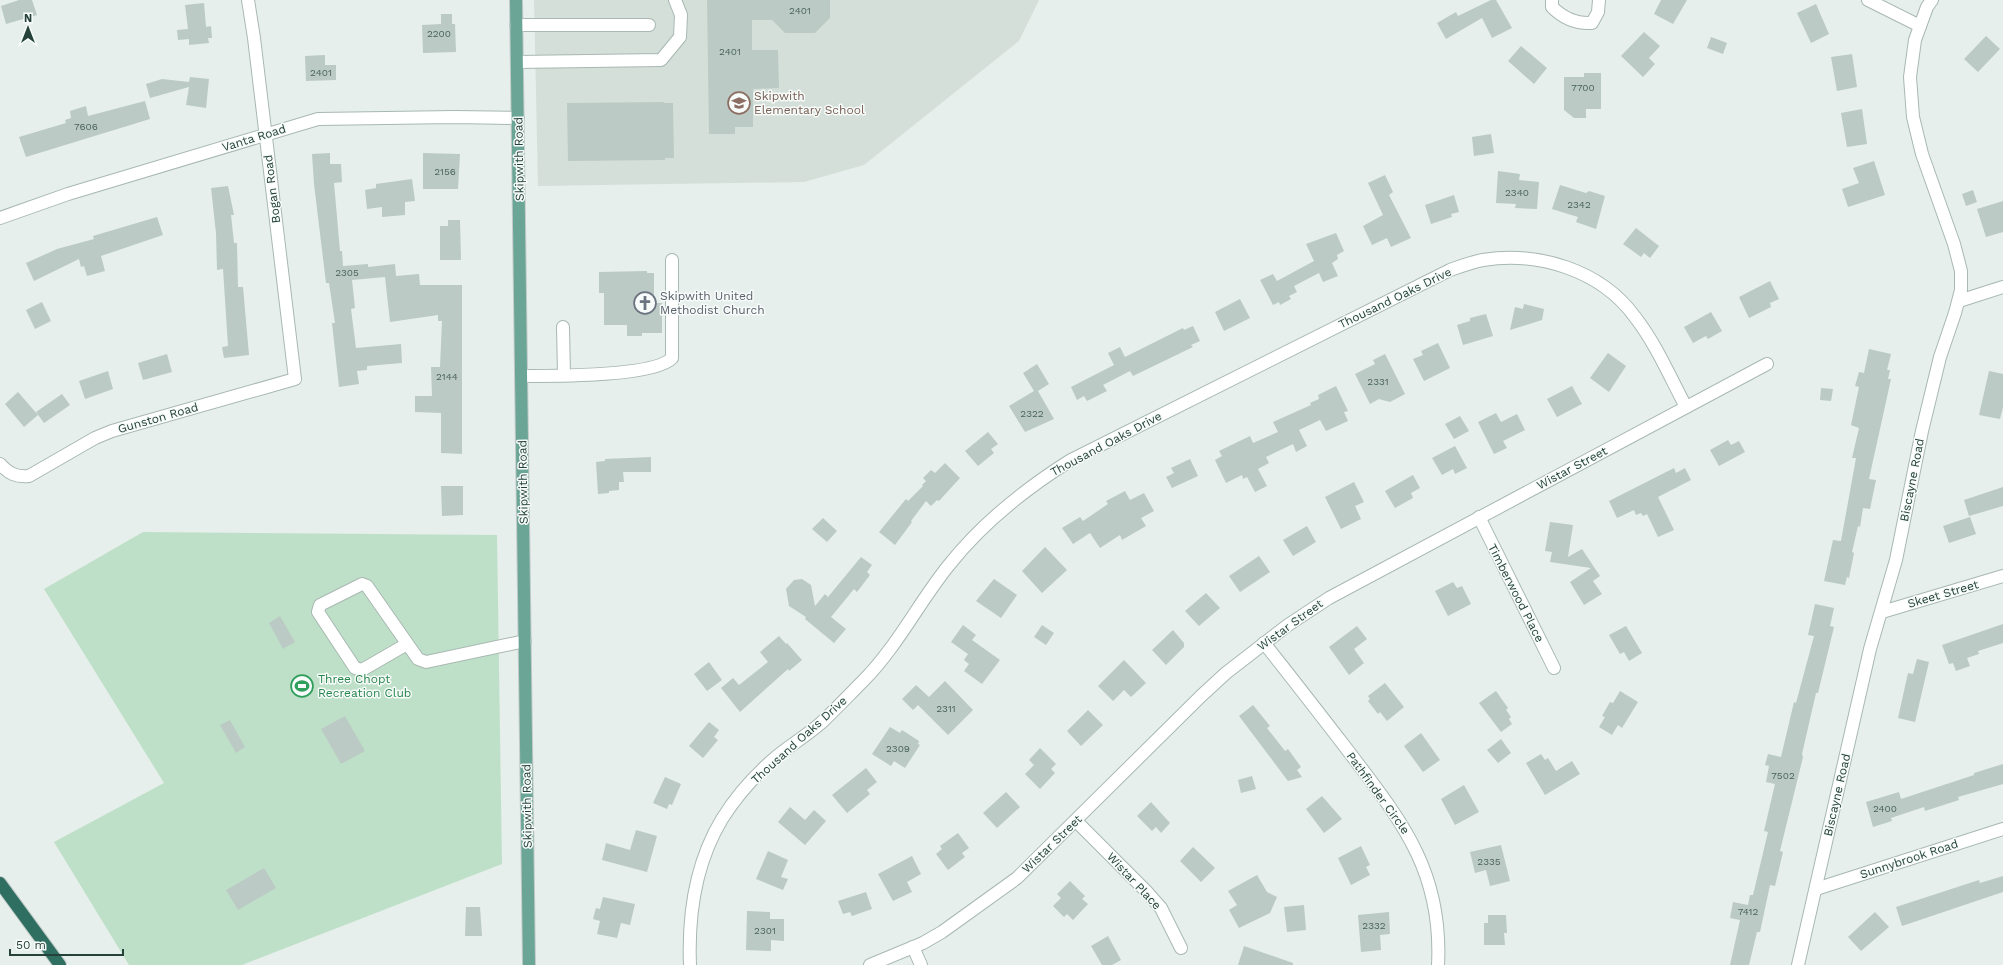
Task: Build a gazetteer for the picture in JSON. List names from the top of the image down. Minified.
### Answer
{"streets":{"main road":["Skipwith Road"],"street":["Vanta Road","Bogan Road","Thousand Oaks Drive","Gunston Road","Wistar Street","Biscayne Road","Timberwood Place","Skeet Street","Pathfinder Circle","Sunnybrook Road","Wistar Place"]},"crossings":[["Vanta Road","Skipwith Road"],["Vanta Road","Bogan Road"],["Bogan Road","Gunston Road"],["Thousand Oaks Drive","Wistar Street"],["Wistar Street","Timberwood Place"],["Wistar Street","Pathfinder Circle"],["Wistar Street","Wistar Place"],["Biscayne Road","Skeet Street"],["Biscayne Road","Sunnybrook Road"]],"places":{"school or university":["Skipwith Elementary School"],"church":["Skipwith United Methodist Church"],"sports":["Three Chopt Recreation Club"]},"house_numbers":["2401","2200","2401","2401","7700","7606","2156","2340","2342","2305","2144","2331","2322","2311","2309","7502","2400","2335","7412","2332","2301"],"scale_bar":"50 m","north":"top"}
